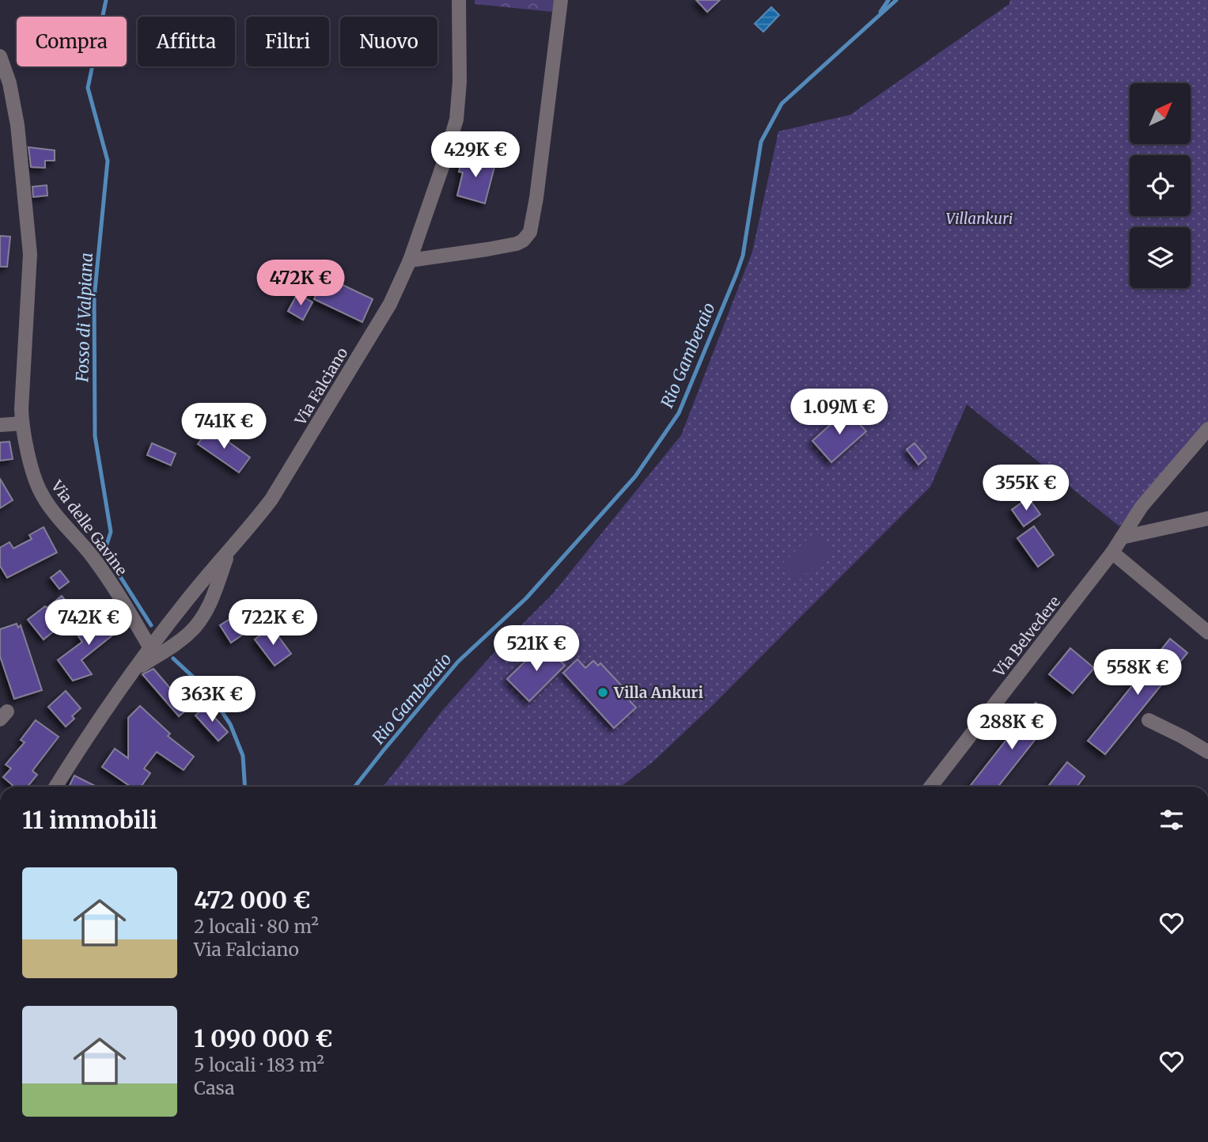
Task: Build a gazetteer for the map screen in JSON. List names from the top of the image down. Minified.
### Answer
{"streets":{"street":["Via Falciano","Via delle Gavine","Via Belvedere"]},"crossings":[["Via Falciano","Via delle Gavine"]],"water":["Fosso di Valpiana","Rio Gamberaio"],"parks":["Villankuri"],"places":["Villa Ankuri"],"north":"top right","page":{"chip":["Compra","Affitta","Filtri","Nuovo"],"price":["429K €","472K €","1.09M €","741K €","355K €","742K €","722K €","521K €","558K €","363K €","288K €"],"heading":"11 immobili","list":[{"name":"472 000 €","note":"2 locali · 80 m² · Via Falciano"},{"name":"1 090 000 €","note":"5 locali · 183 m² · Casa"}]}}
